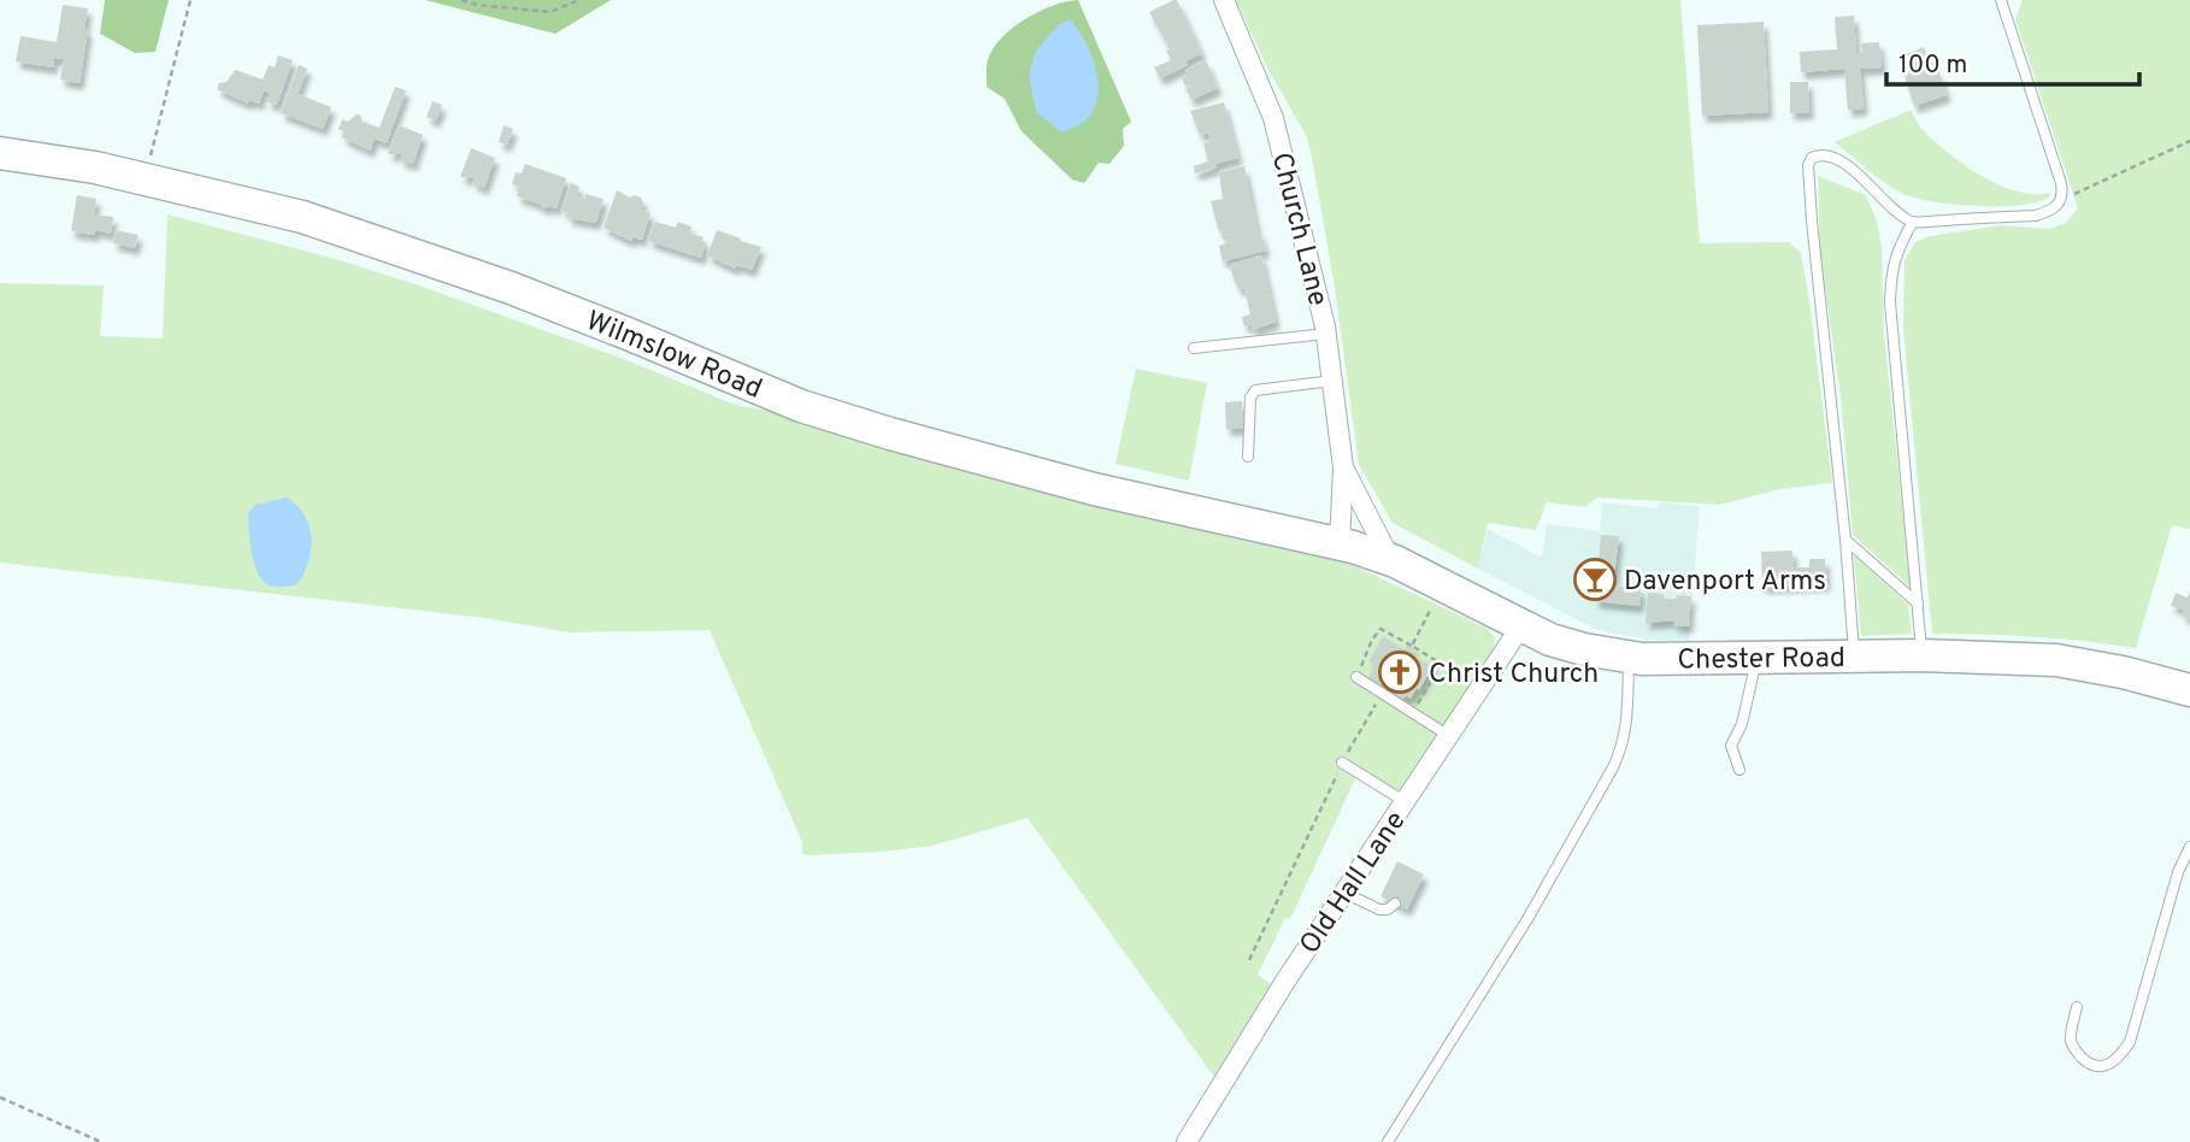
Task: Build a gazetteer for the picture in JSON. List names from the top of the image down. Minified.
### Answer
{"streets":{"main road":["Wilmslow Road","Chester Road"],"street":["Church Lane","Old Hall Lane"]},"crossings":[["Church Lane","Wilmslow Road"],["Church Lane","Chester Road"],["Wilmslow Road","Chester Road"],["Chester Road","Old Hall Lane"]],"places":{"bar":["Davenport Arms"],"church":["Christ Church"]},"scale_bar":"100 m"}
